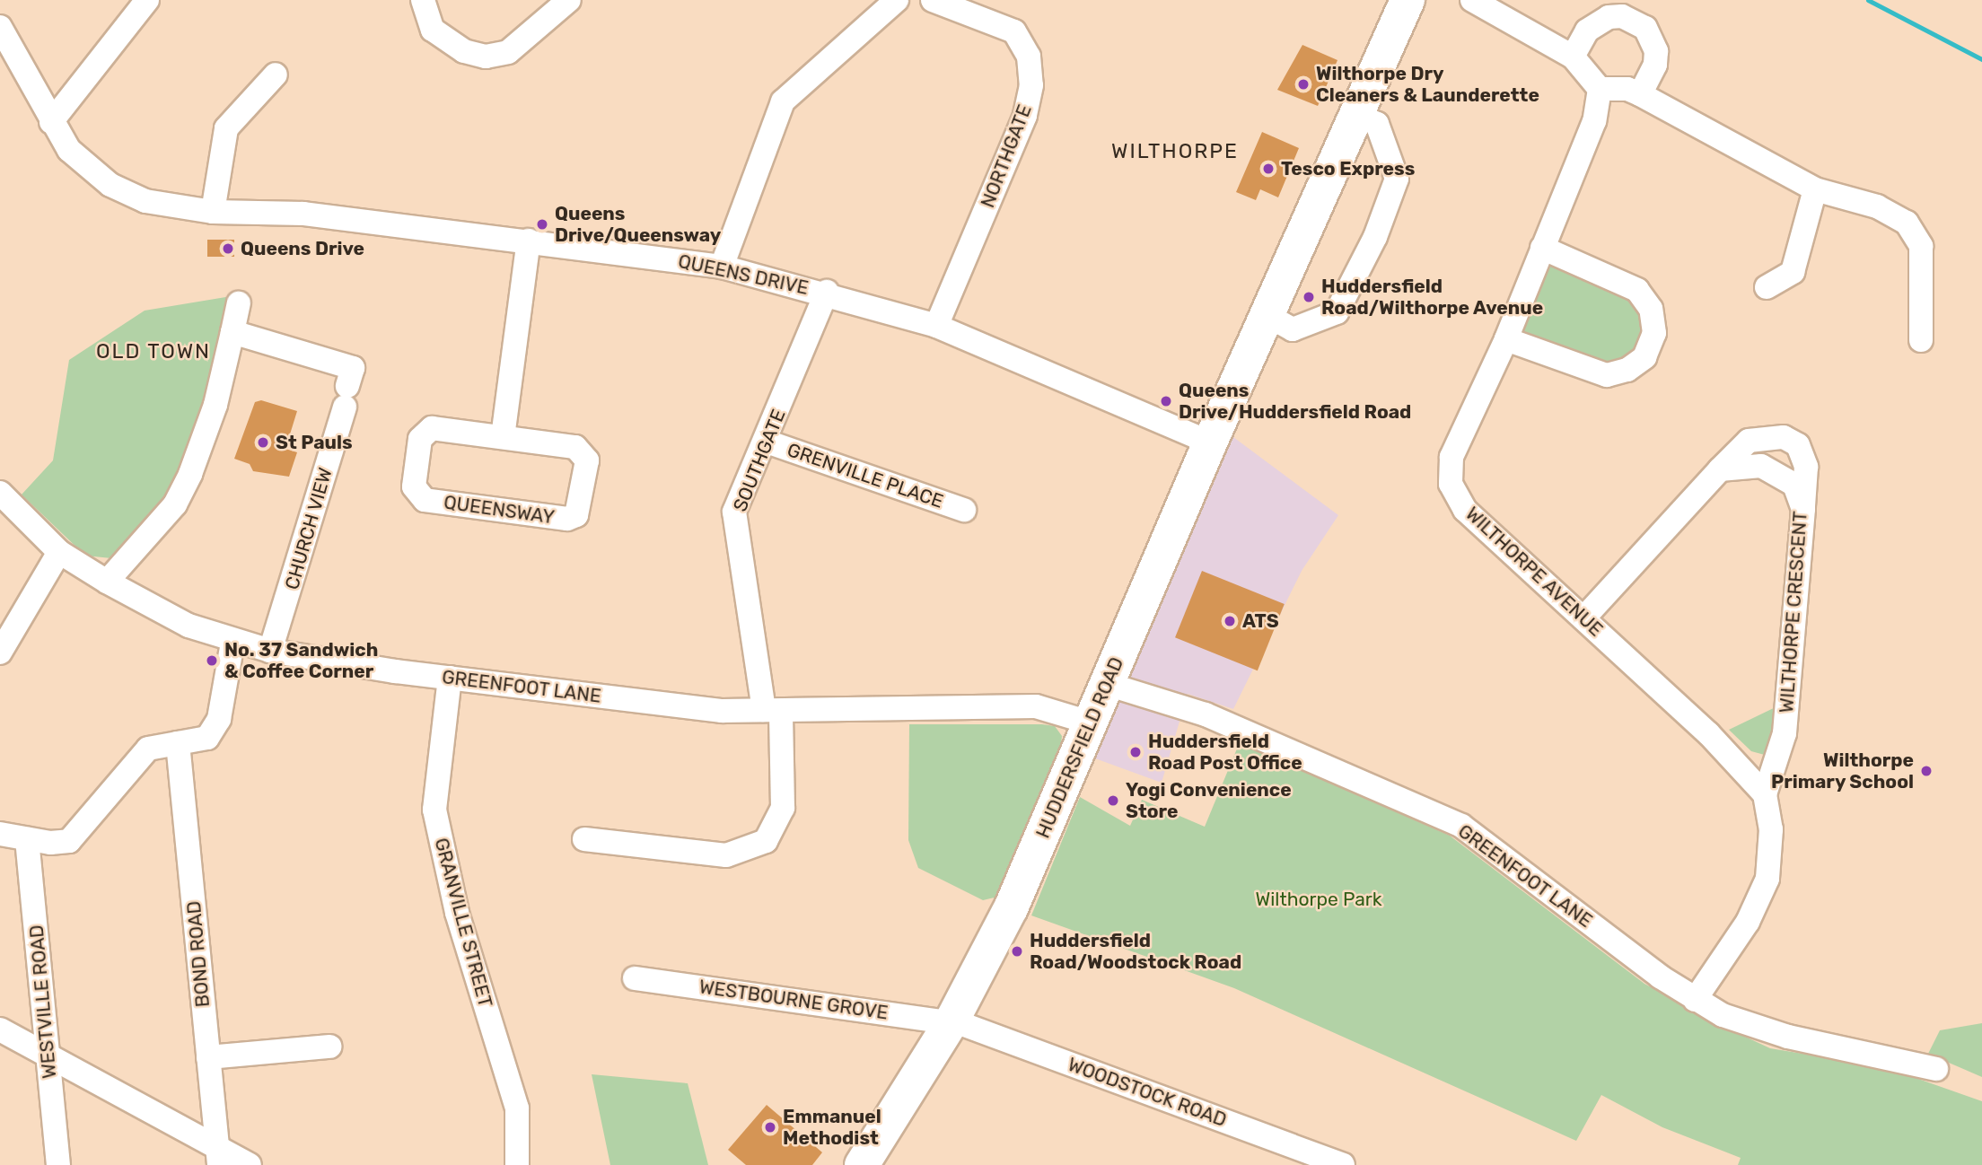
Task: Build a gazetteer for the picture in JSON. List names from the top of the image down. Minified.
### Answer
{"streets":{"highway":["HUDDERSFIELD ROAD"],"street":["NORTHGATE","QUEENS DRIVE","SOUTHGATE","GRENVILLE PLACE","QUEENSWAY","CHURCH VIEW","WILTHORPE AVENUE","WILTHORPE CRESCENT","GREENFOOT LANE","GRANVILLE STREET","BOND ROAD","WESTBOURNE GROVE","WESTVILLE ROAD","WOODSTOCK ROAD"]},"crossings":[["NORTHGATE","QUEENS DRIVE"],["QUEENS DRIVE","SOUTHGATE"],["QUEENS DRIVE","HUDDERSFIELD ROAD"],["SOUTHGATE","GRENVILLE PLACE"],["SOUTHGATE","GREENFOOT LANE"],["CHURCH VIEW","GREENFOOT LANE"],["WILTHORPE AVENUE","WILTHORPE CRESCENT"],["GREENFOOT LANE","HUDDERSFIELD ROAD"],["GREENFOOT LANE","GRANVILLE STREET"],["HUDDERSFIELD ROAD","WESTBOURNE GROVE"],["HUDDERSFIELD ROAD","WOODSTOCK ROAD"],["WESTBOURNE GROVE","WOODSTOCK ROAD"]],"districts":["WILTHORPE","OLD TOWN"],"parks":["Wilthorpe Park"],"places":["Wilthorpe Dry Cleaners & Launderette","Tesco Express","Queens Drive/Queensway","Queens Drive","Huddersfield Road/Wilthorpe Avenue","Queens Drive/Huddersfield Road","St Pauls","ATS","No. 37 Sandwich & Coffee Corner","Huddersfield Road Post Office","Wilthorpe Primary School","Yogi Convenience Store","Huddersfield Road/Woodstock Road","Emmanuel Methodist"]}
